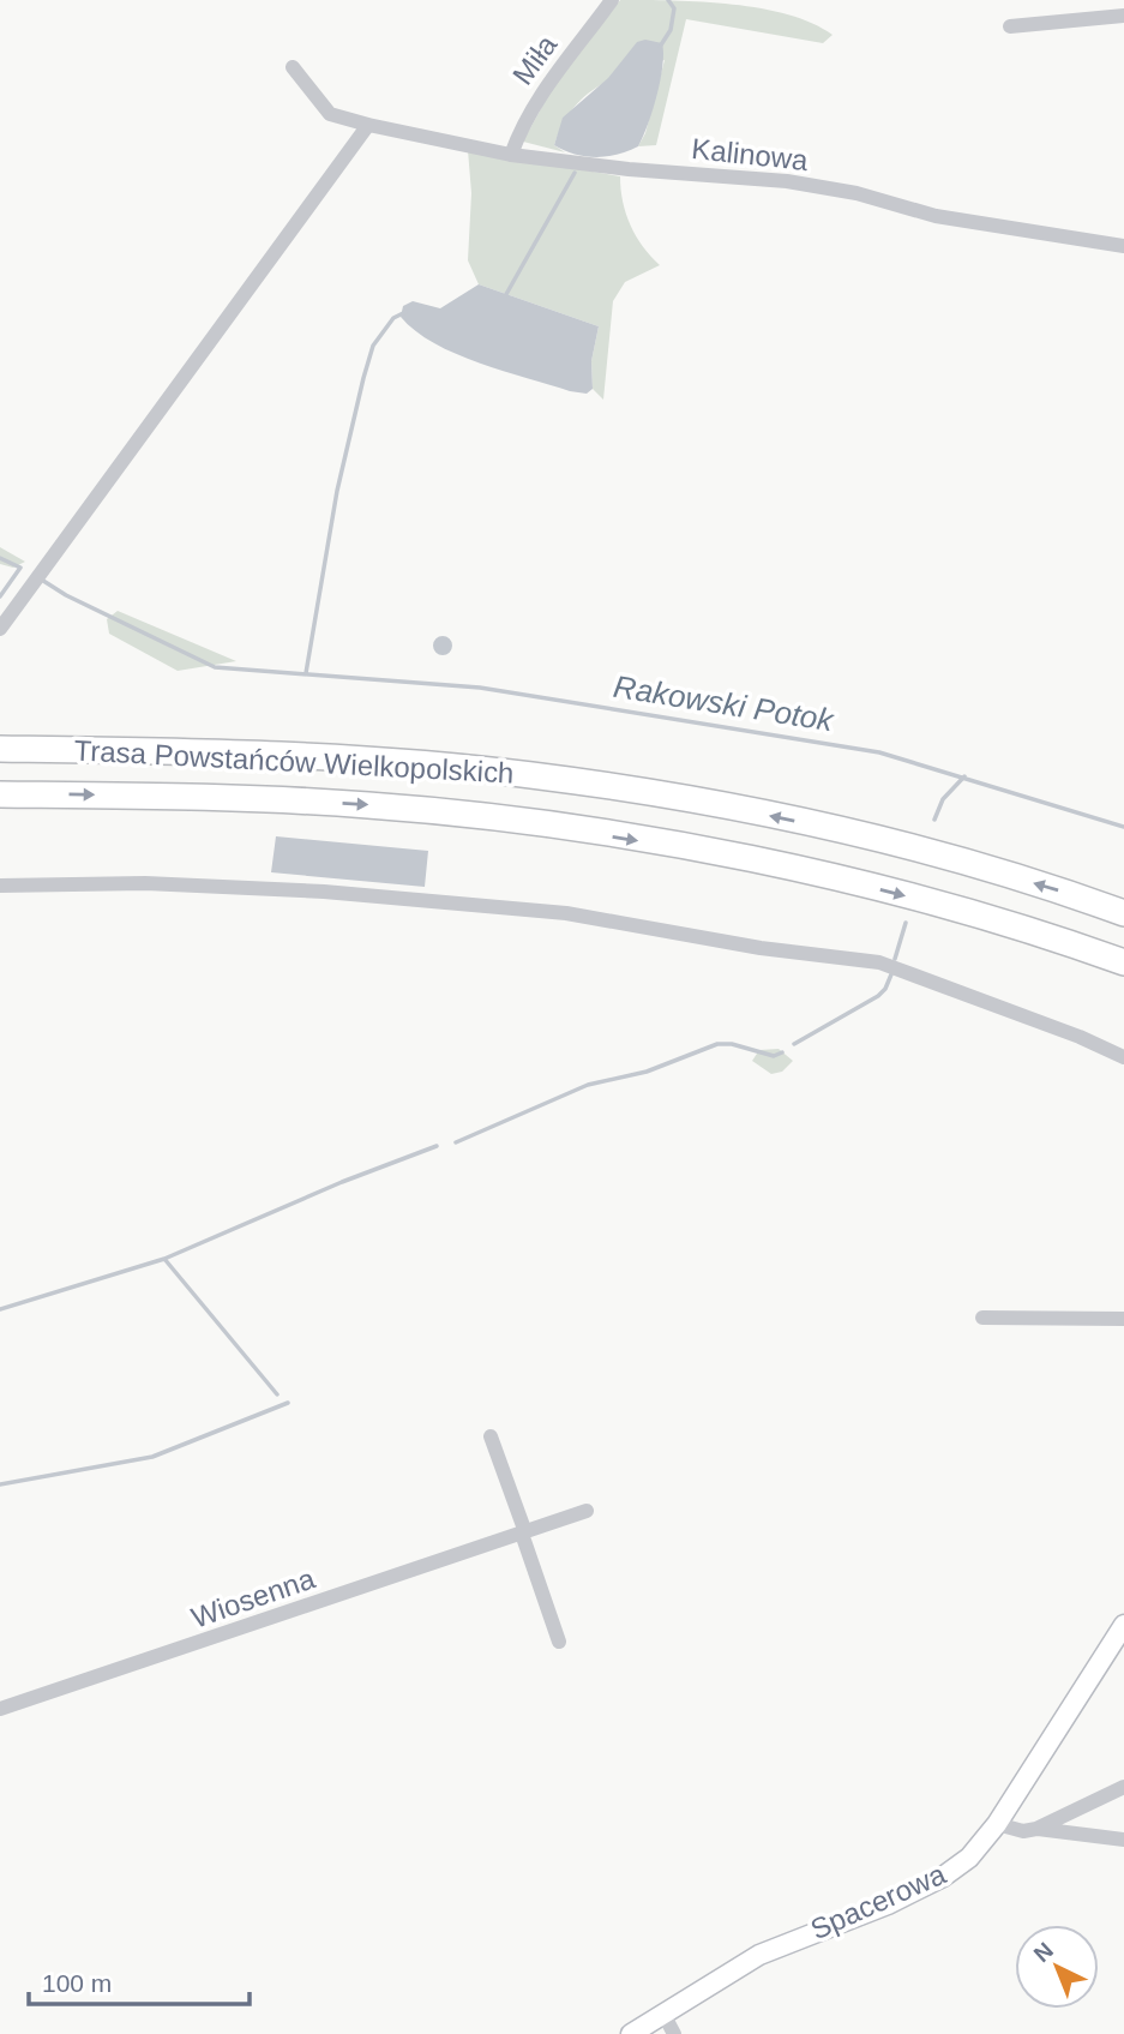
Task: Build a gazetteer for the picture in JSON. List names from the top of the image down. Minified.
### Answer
{"streets":{"highway":["Trasa Powstańców Wielkopolskich"],"street":["Miła","Kalinowa","Wiosenna","Spacerowa"]},"crossings":[["Miła","Kalinowa"]],"water":["Rakowski Potok"],"scale_bar":"100 m","north":"top left"}
